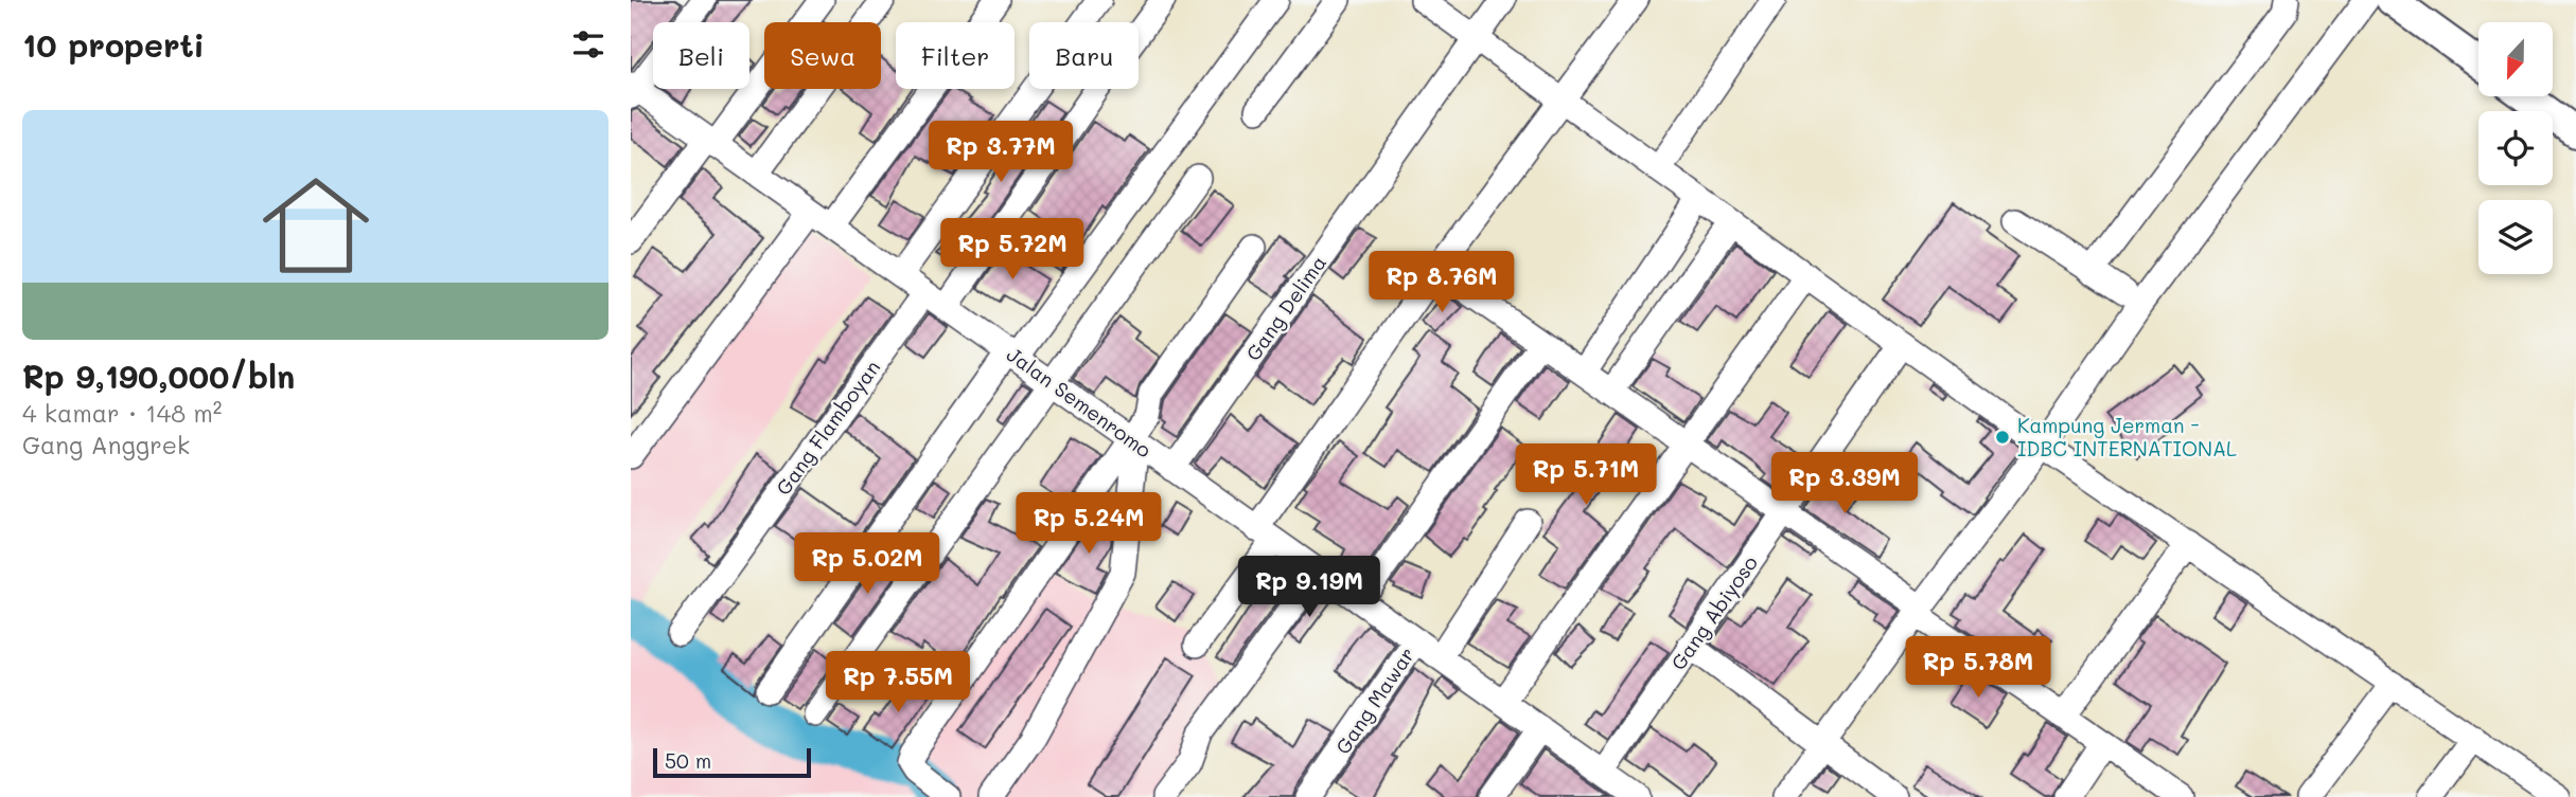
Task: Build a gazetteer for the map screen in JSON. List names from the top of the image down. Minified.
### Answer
{"streets":{"street":["Gang Delima","Jalan Semenromo","Gang Flamboyan","Gang Abiyoso","Gang Mawar"]},"crossings":[["Gang Delima","Jalan Semenromo"],["Jalan Semenromo","Gang Flamboyan"],["Jalan Semenromo","Gang Abiyoso"],["Jalan Semenromo","Gang Mawar"]],"places":["Kampung Jerman - IDBC INTERNATIONAL"],"scale_bar":"50 m","north":"bottom","page":{"heading":"10 properti","chip":["Beli","Sewa","Filter","Baru"],"list":[{"name":"Rp 9,190,000/bln","note":"4 kamar · 148 m² · Gang Anggrek"}],"price":["Rp 3.77M","Rp 5.72M","Rp 8.76M","Rp 5.71M","Rp 3.39M","Rp 5.24M","Rp 5.02M","Rp 9.19M","Rp 5.78M","Rp 7.55M"],"scale":"50 m"}}
